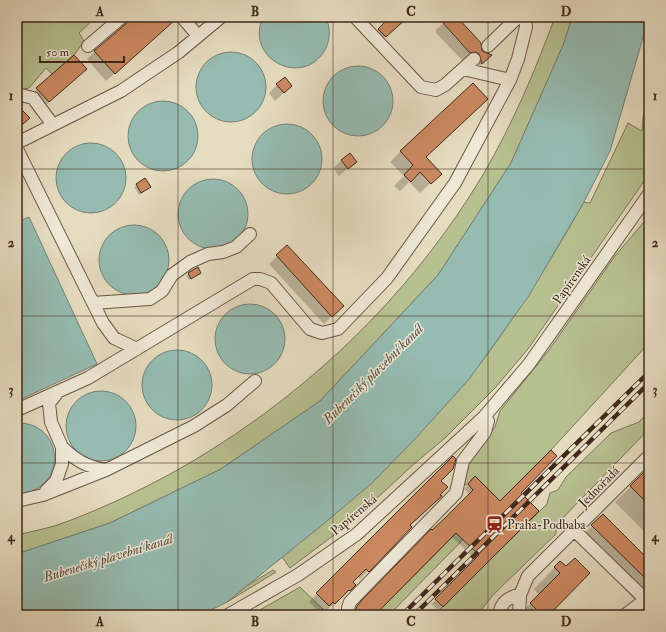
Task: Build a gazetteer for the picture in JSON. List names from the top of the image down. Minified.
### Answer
{"streets":{"street":["Papírenská","Jednořadá"]},"water":["Bubenečský plavební kanál"],"places":{"station":["Praha-Podbaba"]},"scale_bar":"50 m","grid":{"columns":["A","B","C","D"],"rows":["1","2","3","4"]}}
